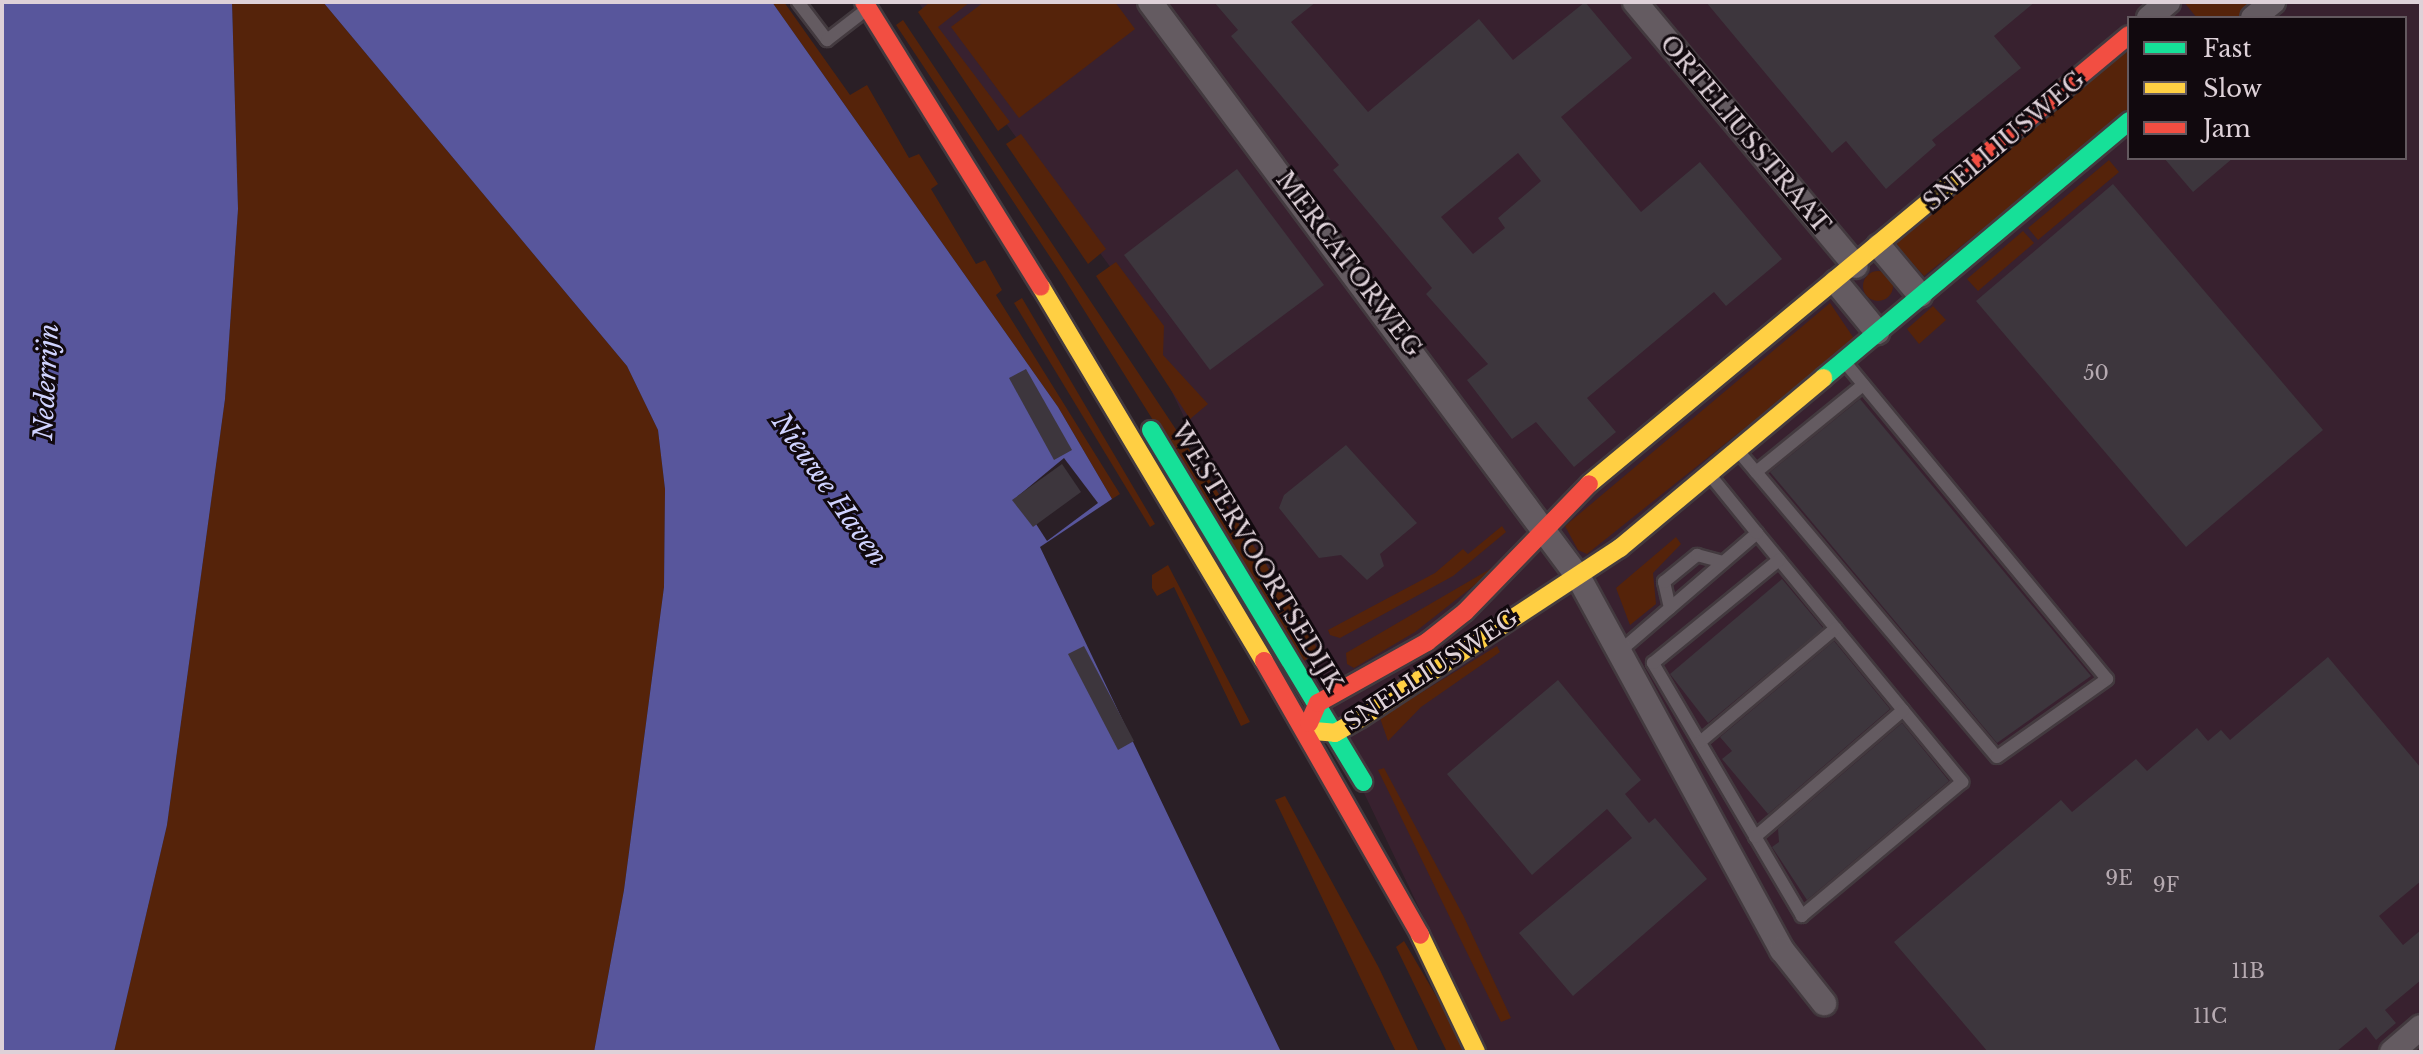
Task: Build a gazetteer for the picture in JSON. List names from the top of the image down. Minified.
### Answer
{"streets":{"main road":["SNELLIUSWEG","WESTERVOORTSEDIJK"],"street":["ORTELIUSSTRAAT","MERCATORWEG"]},"crossings":[["ORTELIUSSTRAAT","SNELLIUSWEG"],["SNELLIUSWEG","MERCATORWEG"],["SNELLIUSWEG","WESTERVOORTSEDIJK"]],"water":["Nederrijn","Nieuwe Haven"],"house_numbers":["50","9E","9F","11B","11C"],"legend":["Fast","Slow","Jam"]}
